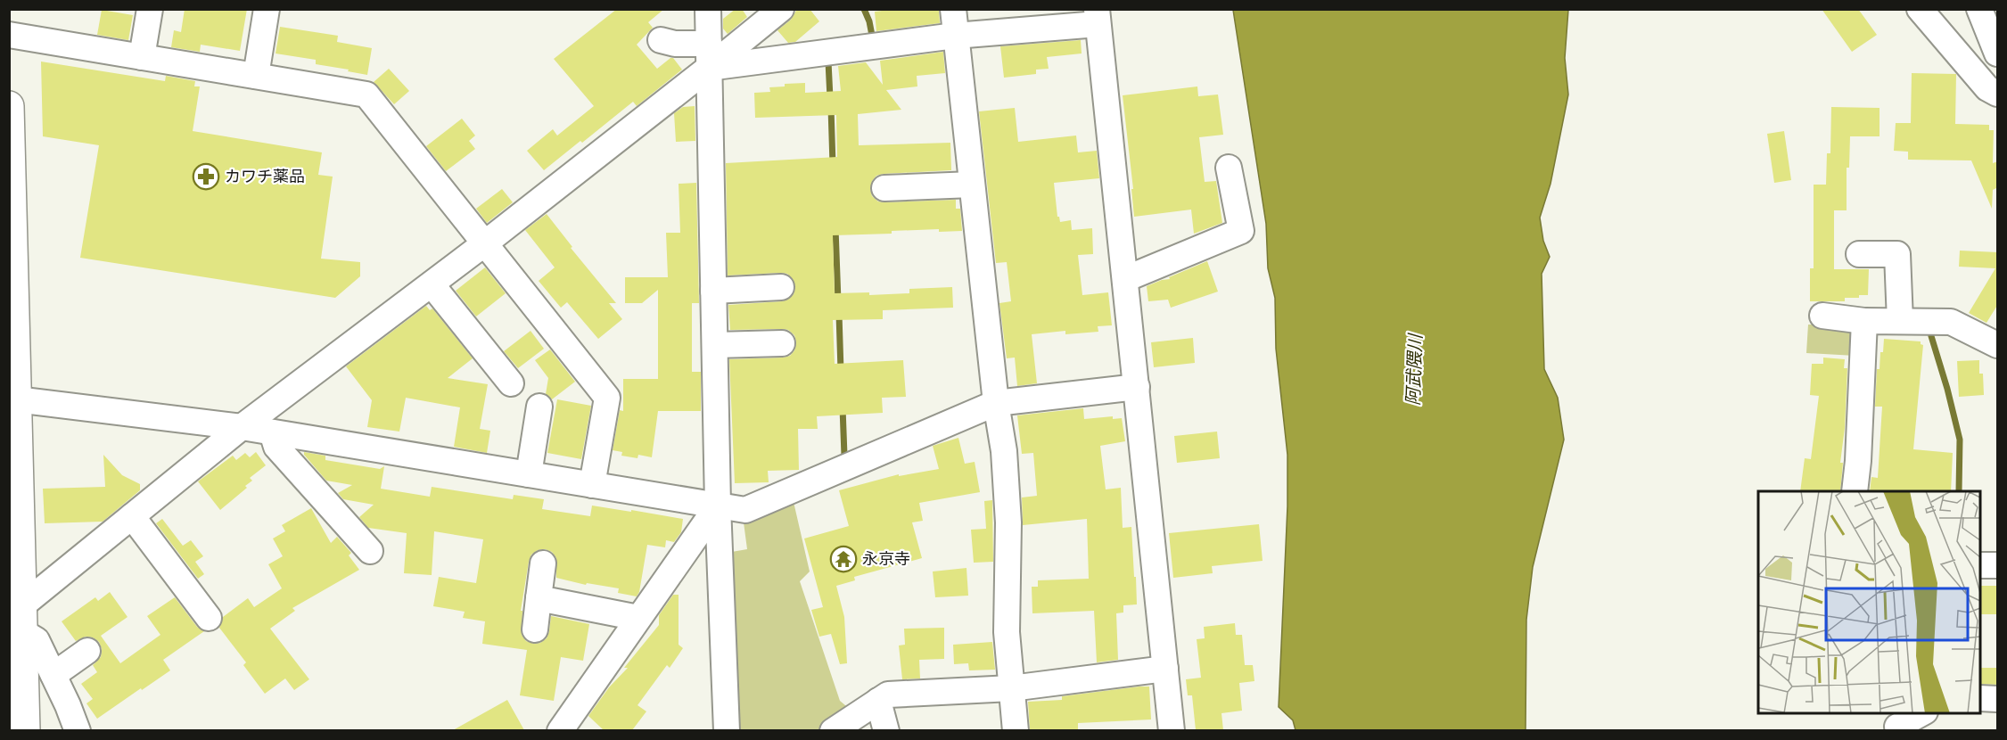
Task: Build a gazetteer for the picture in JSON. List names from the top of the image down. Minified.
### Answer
{"water":["阿武隈川"],"places":{"pharmacy":["カワチ薬品"],"temple":["永京寺"]}}
